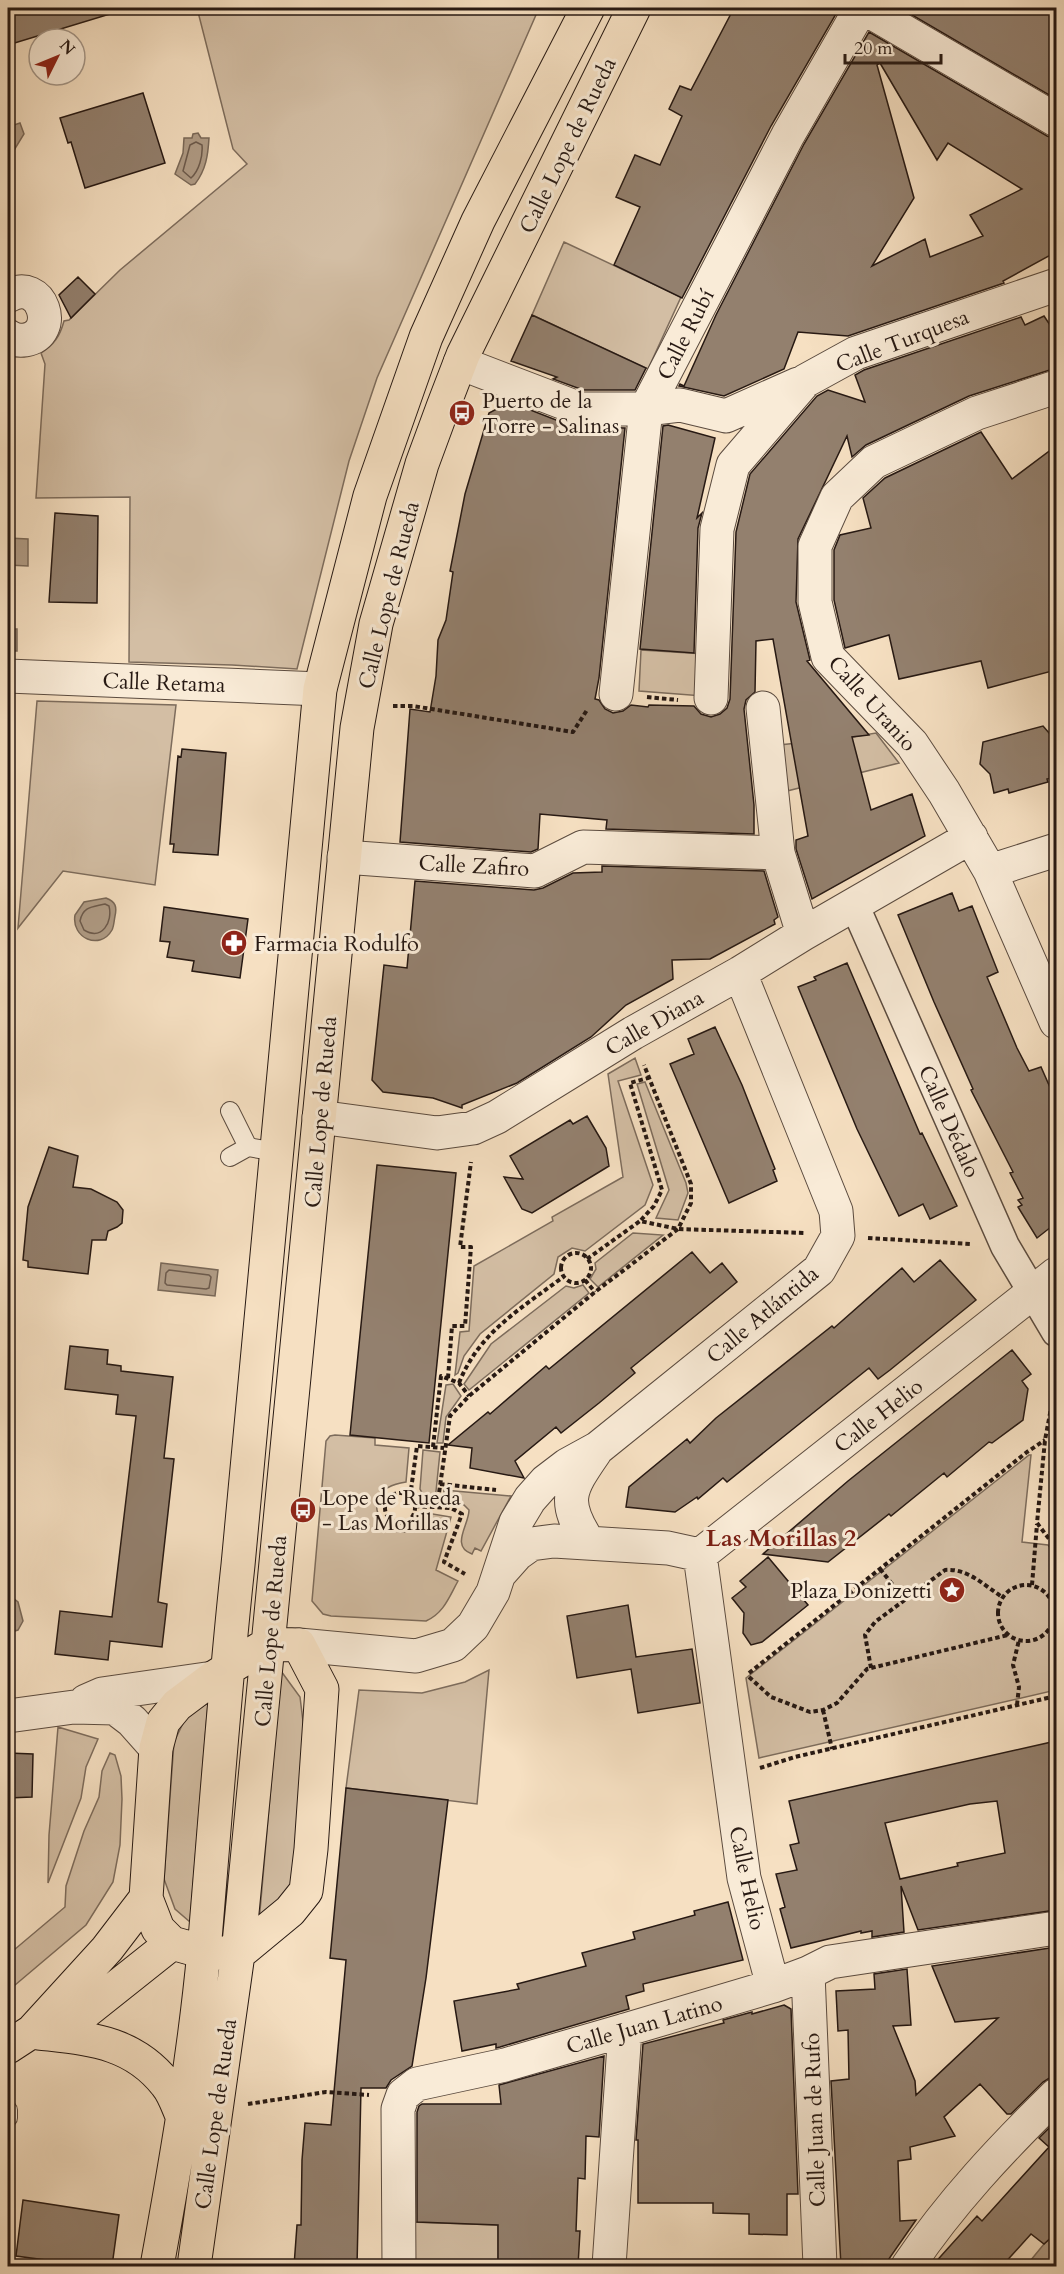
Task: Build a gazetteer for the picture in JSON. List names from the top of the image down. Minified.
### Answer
{"streets":{"main road":["Calle Lope de Rueda"],"street":["Calle Rubí","Calle Turquesa","Calle Retama","Calle Uranio","Calle Zafiro","Calle Diana","Calle Dédalo","Calle Atlántida","Calle Helio","Calle Juan Latino","Calle Juan de Rufo"]},"crossings":[["Calle Lope de Rueda","Calle Retama"],["Calle Lope de Rueda","Calle Zafiro"],["Calle Lope de Rueda","Calle Diana"],["Calle Lope de Rueda","Calle Atlántida"],["Calle Uranio","Calle Diana"],["Calle Diana","Calle Dédalo"],["Calle Diana","Calle Atlántida"],["Calle Dédalo","Calle Helio"],["Calle Helio","Calle Juan Latino"],["Calle Juan Latino","Calle Juan de Rufo"]],"districts":["Las Morillas 2"],"places":{"bus stop":["Puerto de la Torre - Salinas","Lope de Rueda - Las Morillas"],"pharmacy":["Farmacia Rodulfo"],"place":["Plaza Donizetti"]},"scale_bar":"20 m","north":"top right"}
